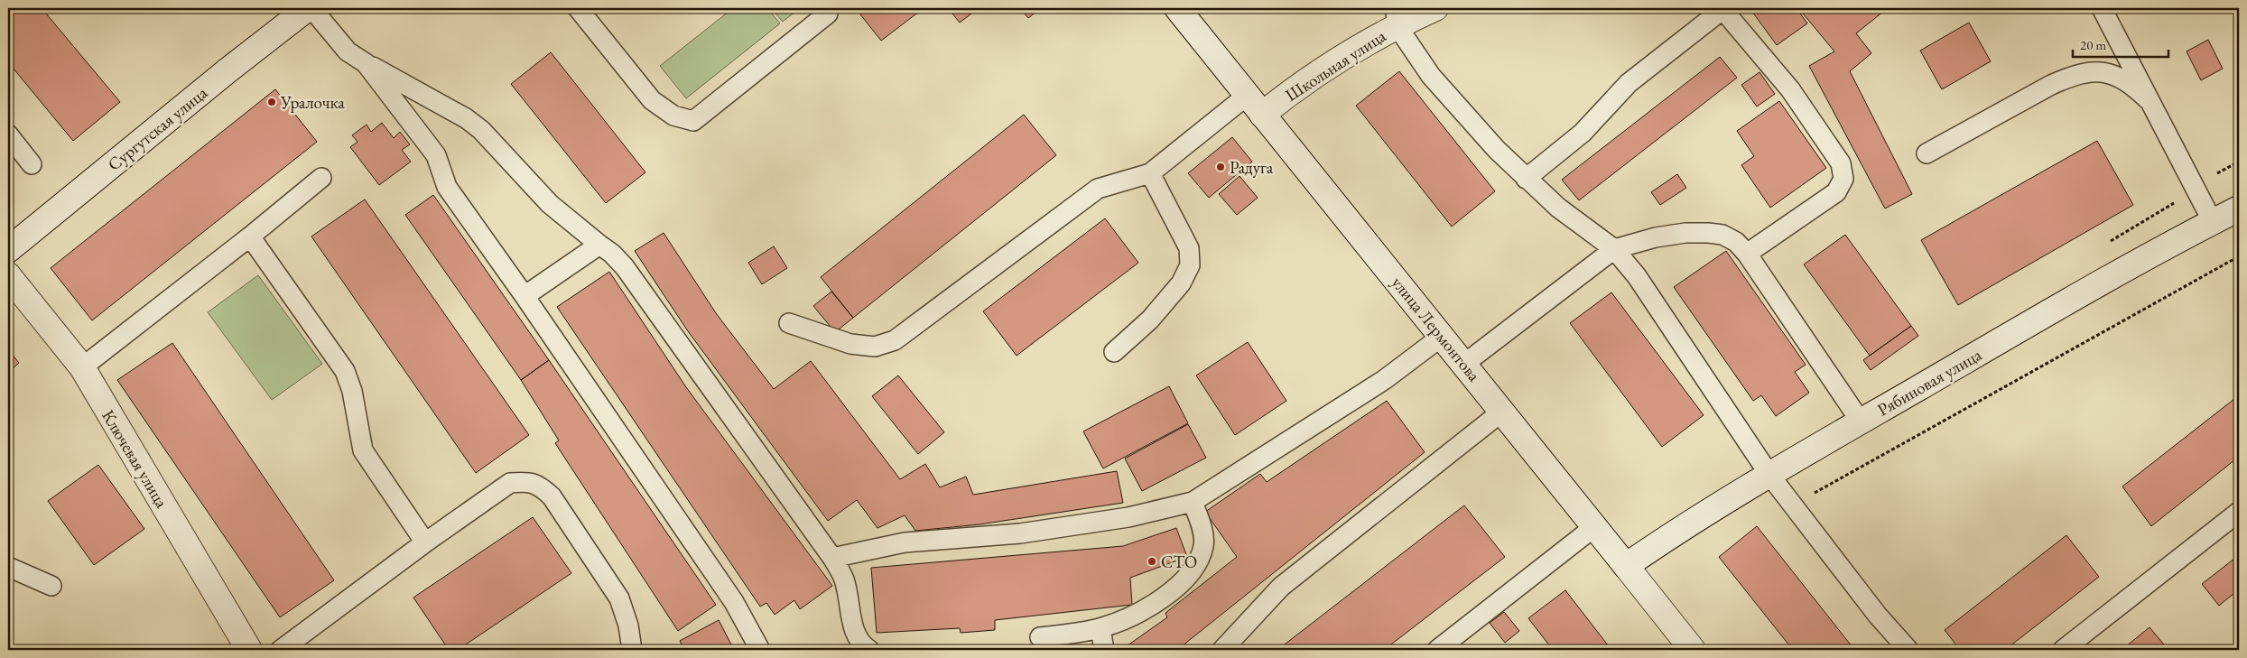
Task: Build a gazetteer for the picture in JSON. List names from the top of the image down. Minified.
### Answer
{"streets":{"street":["Школьная улица","Сургутская улица","улица Лермонтова","Рябиновая улица","Ключевая улица"]},"crossings":[["Школьная улица","улица Лермонтова"],["улица Лермонтова","Рябиновая улица"]],"places":["Уралочка","Радуга","СТО"],"scale_bar":"20 m"}
